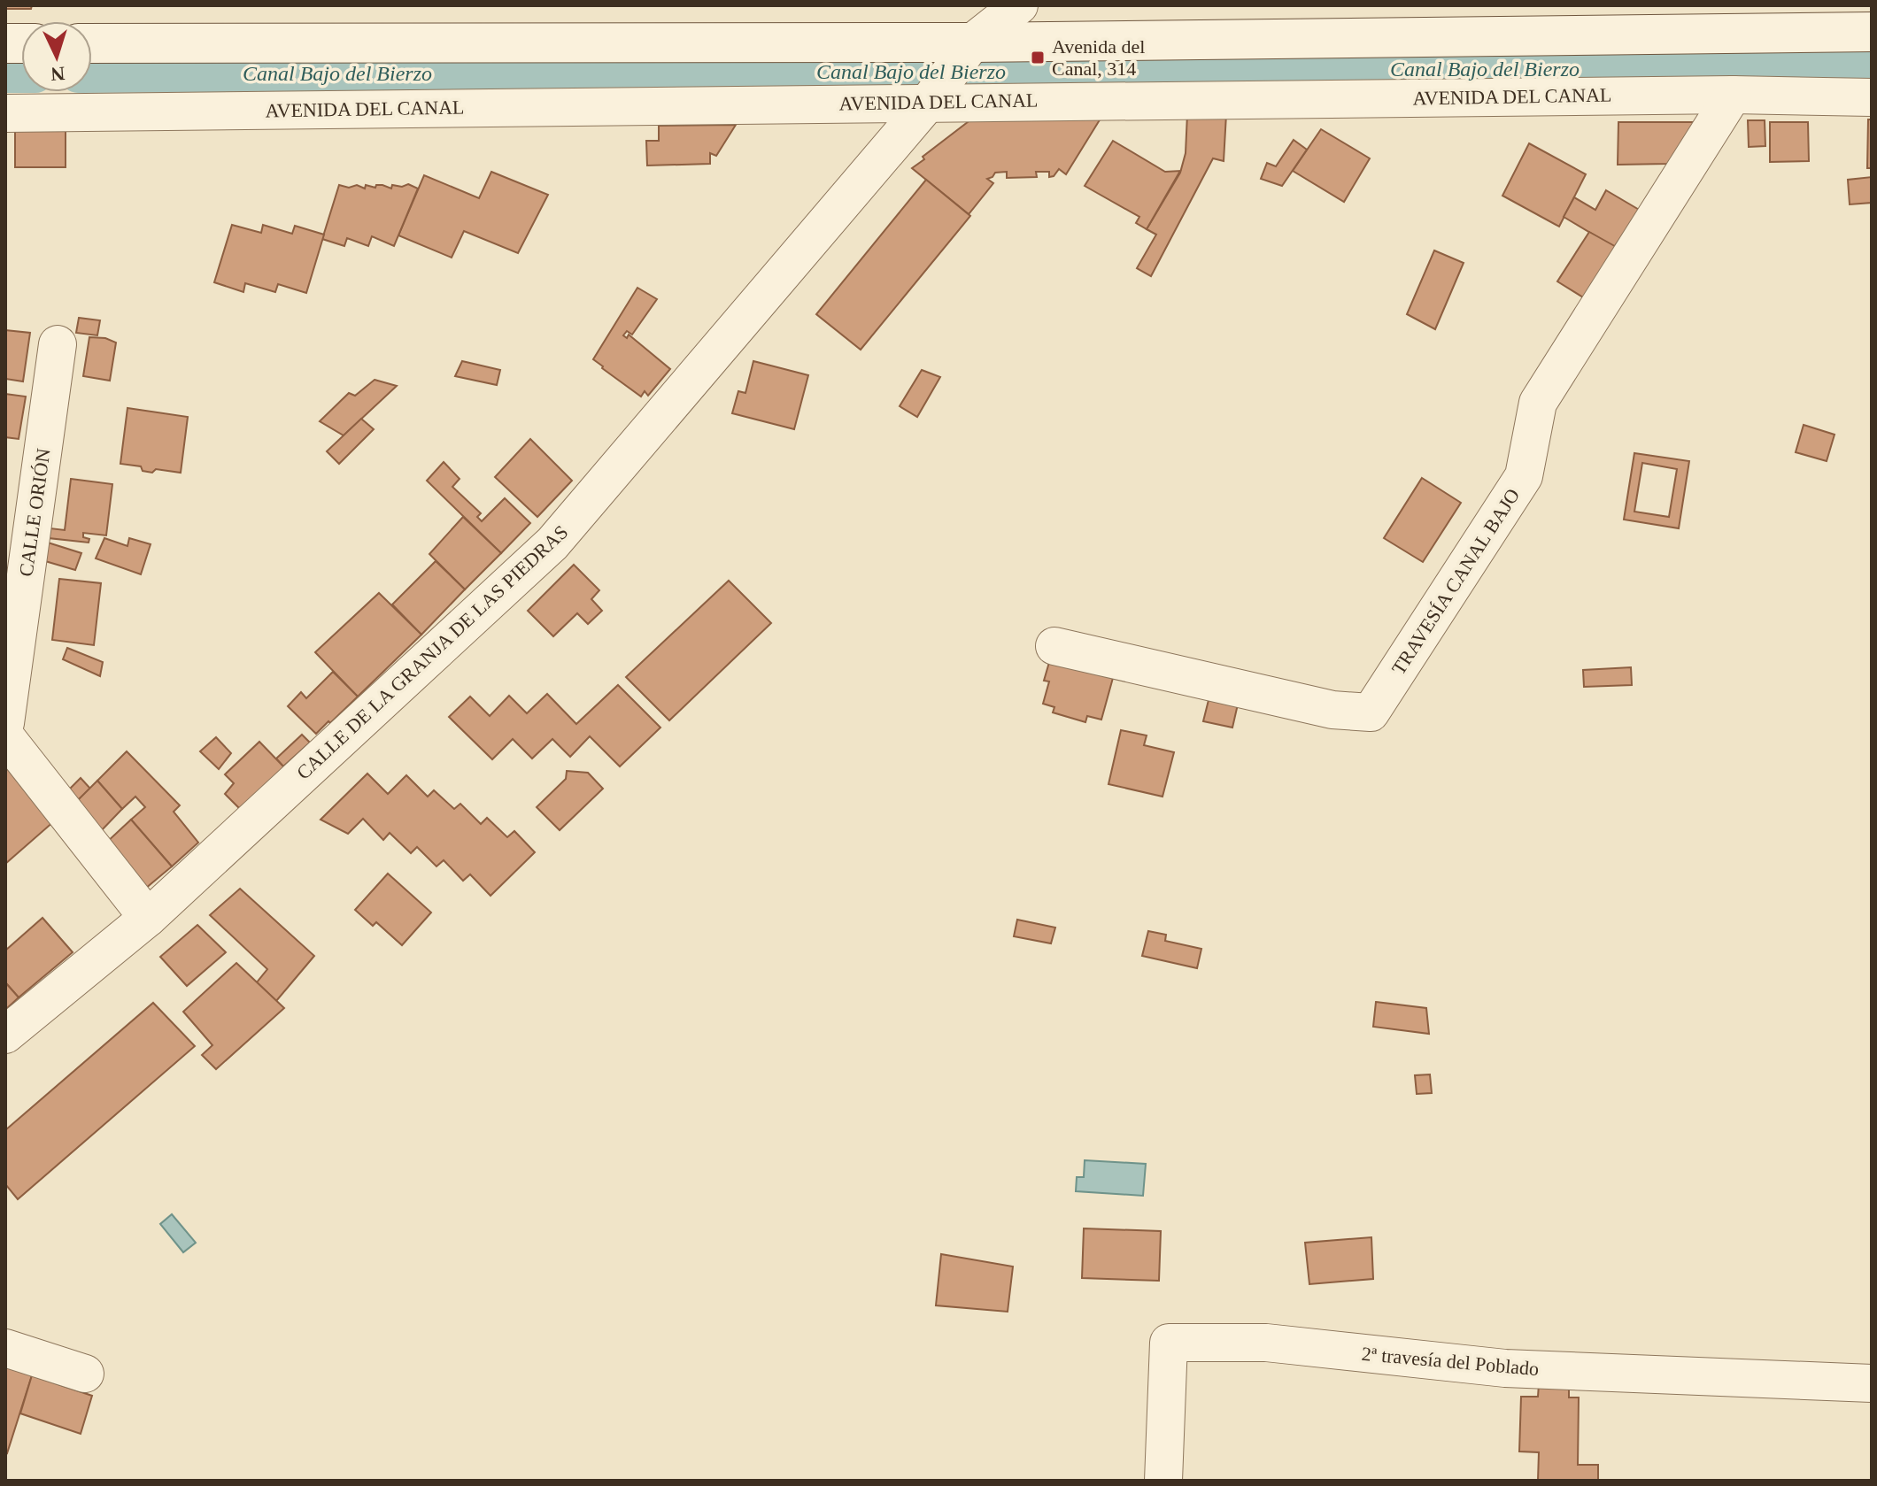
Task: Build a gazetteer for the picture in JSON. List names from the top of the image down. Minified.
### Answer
{"streets":{"street":["AVENIDA DEL CANAL","CALLE ORIÓN","TRAVESÍA CANAL BAJO","CALLE DE LA GRANJA DE LAS PIEDRAS","2ª travesía del Poblado"]},"crossings":[["AVENIDA DEL CANAL","TRAVESÍA CANAL BAJO"],["AVENIDA DEL CANAL","CALLE DE LA GRANJA DE LAS PIEDRAS"]],"water":["Canal Bajo del Bierzo"],"places":{"transit":["Avenida del Canal, 314"]},"north":"bottom"}
